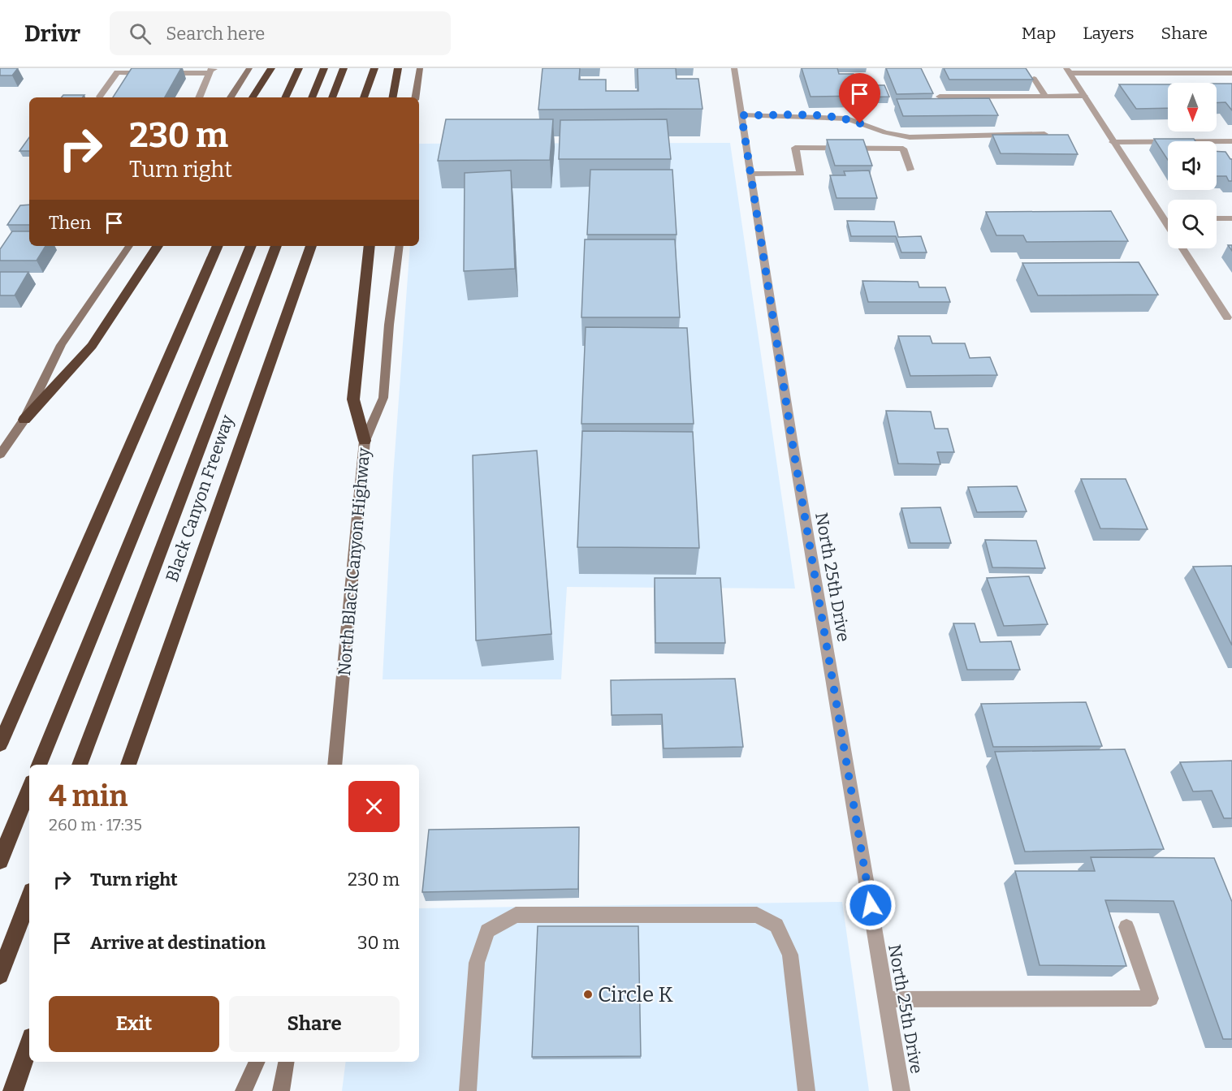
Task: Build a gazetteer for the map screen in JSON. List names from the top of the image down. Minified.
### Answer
{"streets":{"highway":["Black Canyon Freeway"],"main road":["North Black Canyon Highway"],"street":["North 25th Drive"]},"places":["Circle K"],"north":"bottom","page":{"header":"Drivr","search":"Search here","nav":["Map","Layers","Share"],"turn":["230 m","Turn right"],"then":"Then","heading":["4 min","260 m · 17:35"],"list":[{"name":"Turn right","value":"230 m"},{"name":"Arrive at destination","value":"30 m"}],"buttons":["Exit","Share"]}}
